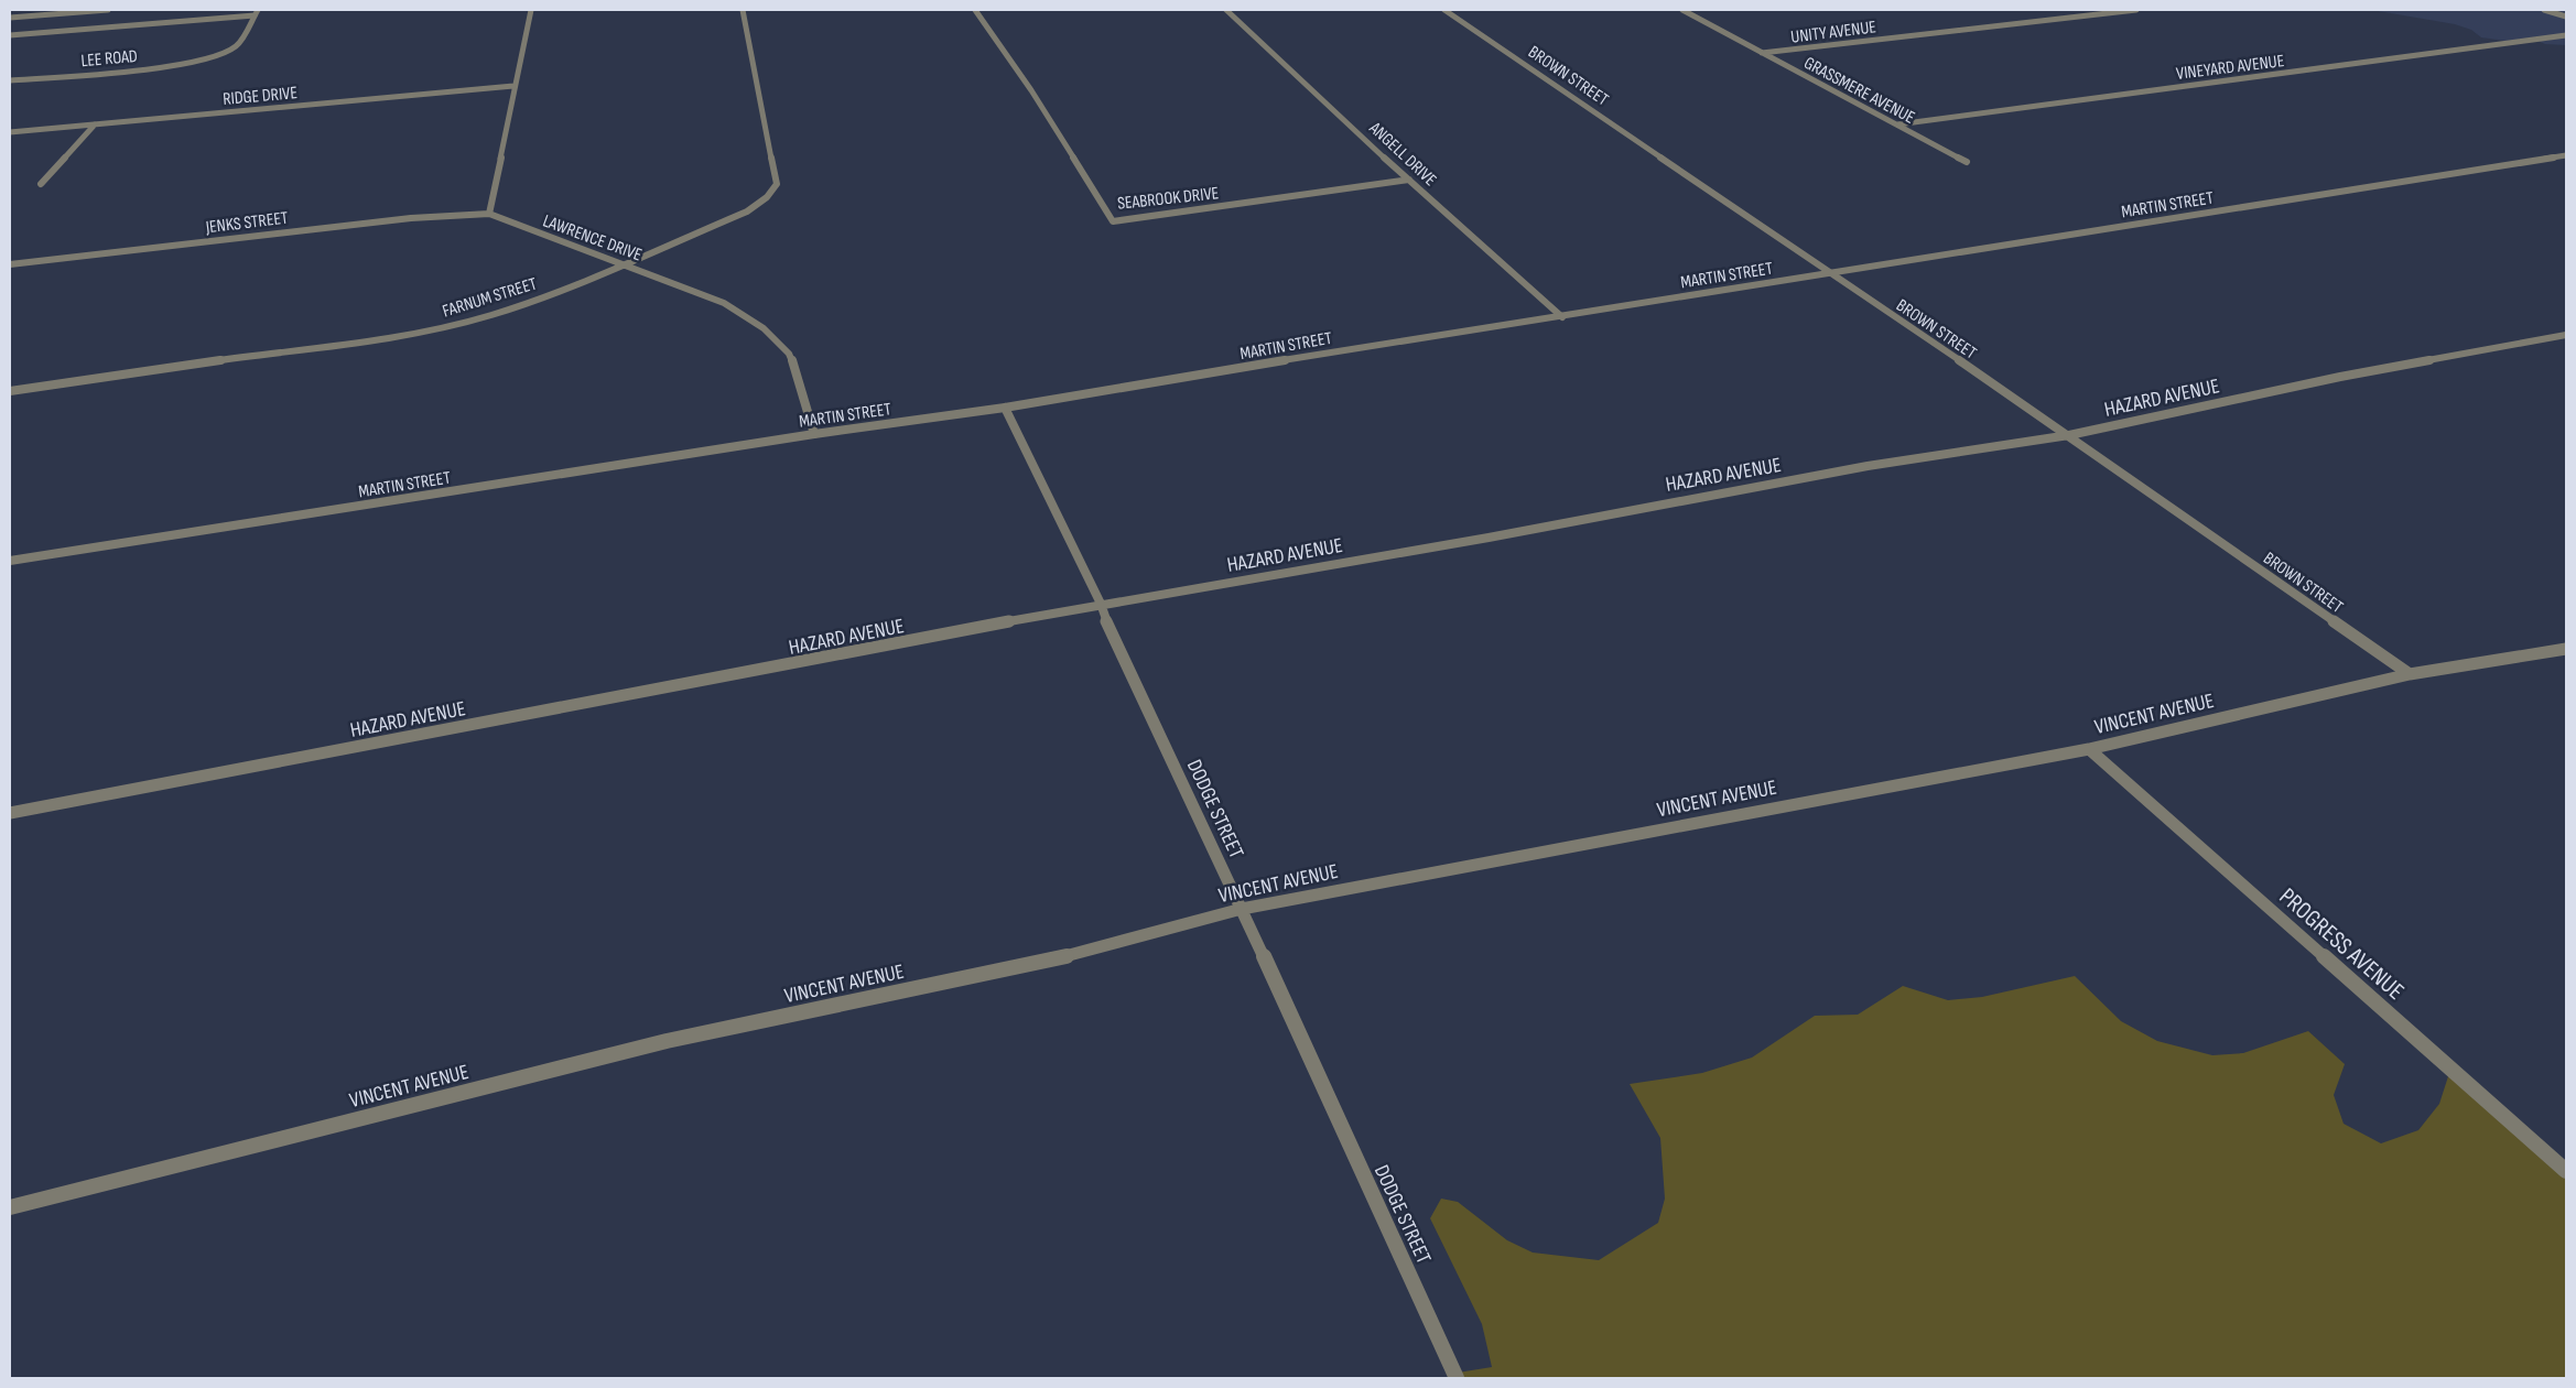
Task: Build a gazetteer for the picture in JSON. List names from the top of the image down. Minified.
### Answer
{"streets":{"street":["UNITY AVENUE","LEE ROAD","VINEYARD AVENUE","BROWN STREET","GRASSMERE AVENUE","RIDGE DRIVE","ANGELL DRIVE","SEABROOK DRIVE","MARTIN STREET","JENKS STREET","LAWRENCE DRIVE","FARNUM STREET","HAZARD AVENUE","VINCENT AVENUE","DODGE STREET","PROGRESS AVENUE"]},"crossings":[["UNITY AVENUE","GRASSMERE AVENUE"],["VINEYARD AVENUE","GRASSMERE AVENUE"],["BROWN STREET","MARTIN STREET"],["BROWN STREET","HAZARD AVENUE"],["BROWN STREET","VINCENT AVENUE"],["ANGELL DRIVE","SEABROOK DRIVE"],["ANGELL DRIVE","MARTIN STREET"],["MARTIN STREET","LAWRENCE DRIVE"],["MARTIN STREET","DODGE STREET"],["JENKS STREET","LAWRENCE DRIVE"],["LAWRENCE DRIVE","FARNUM STREET"],["HAZARD AVENUE","DODGE STREET"],["VINCENT AVENUE","DODGE STREET"],["VINCENT AVENUE","PROGRESS AVENUE"]]}
